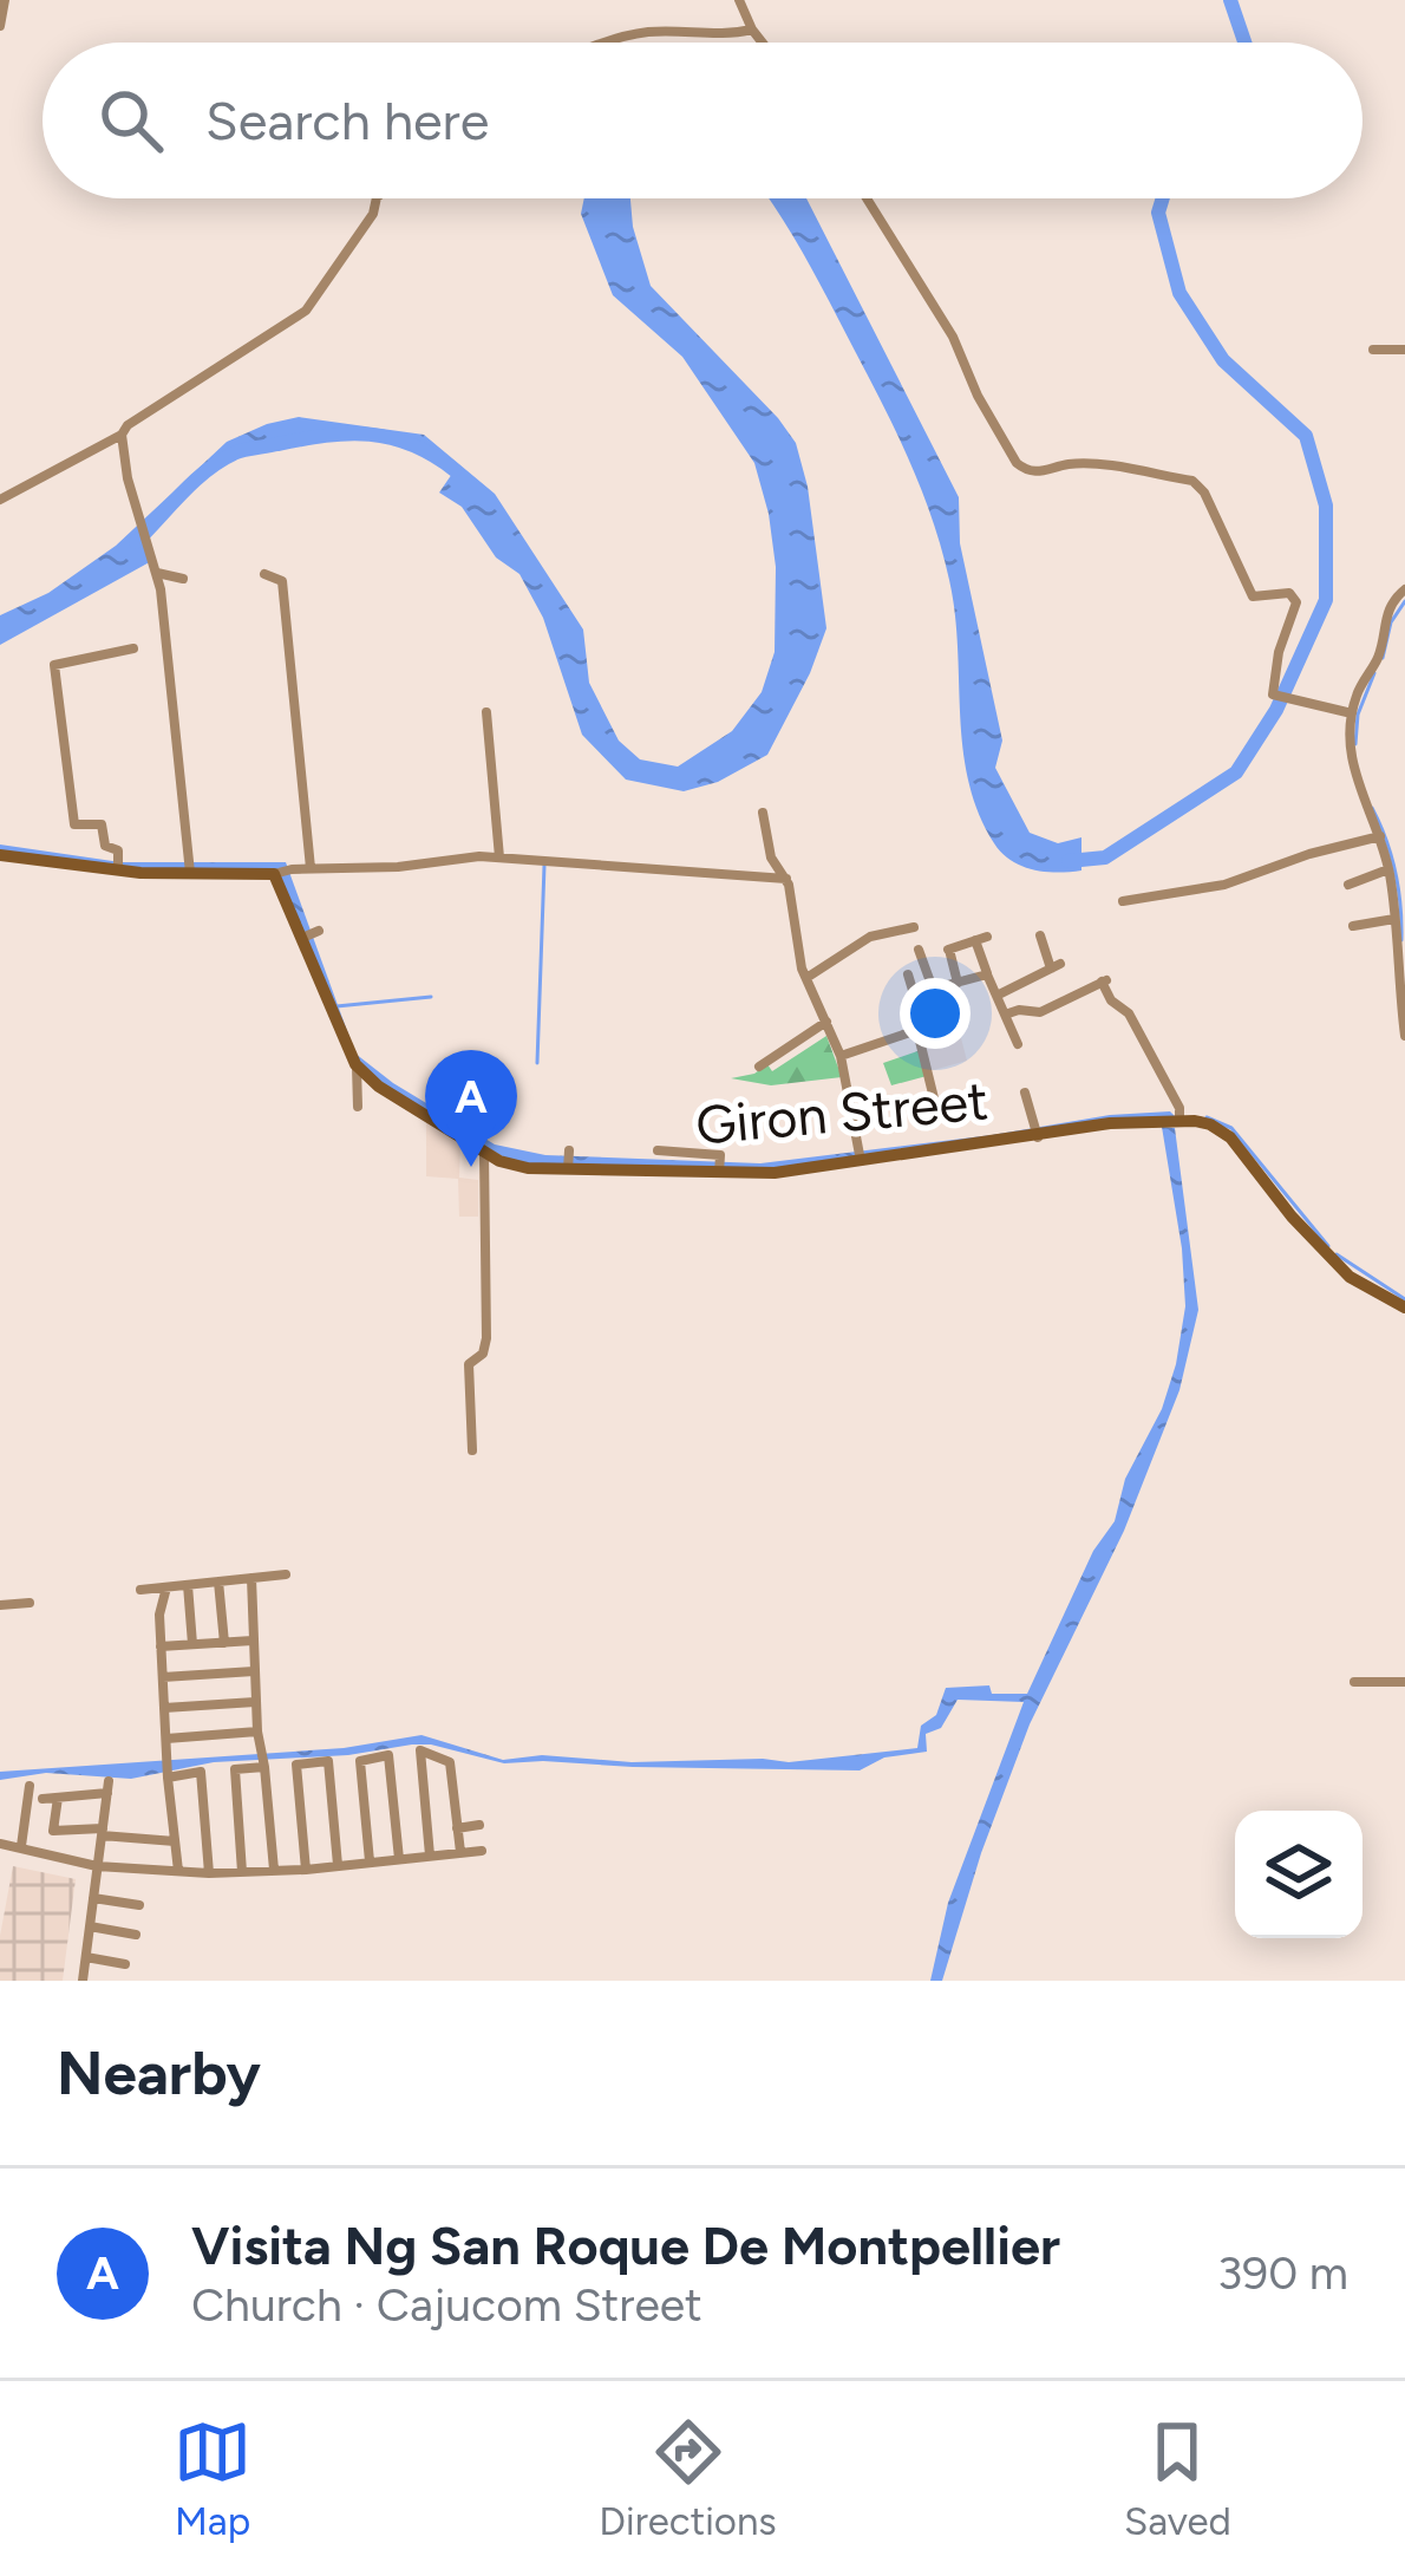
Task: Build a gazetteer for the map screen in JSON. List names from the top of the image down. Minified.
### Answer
{"streets":{"street":["Giron Street"]},"page":{"search":"Search here","pins":"A","heading":"Nearby","list":[{"mark":"A","name":"Visita Ng San Roque De Montpellier","note":"Church · Cajucom Street","value":"390 m"}],"nav":["Map","Directions","Saved"]}}
